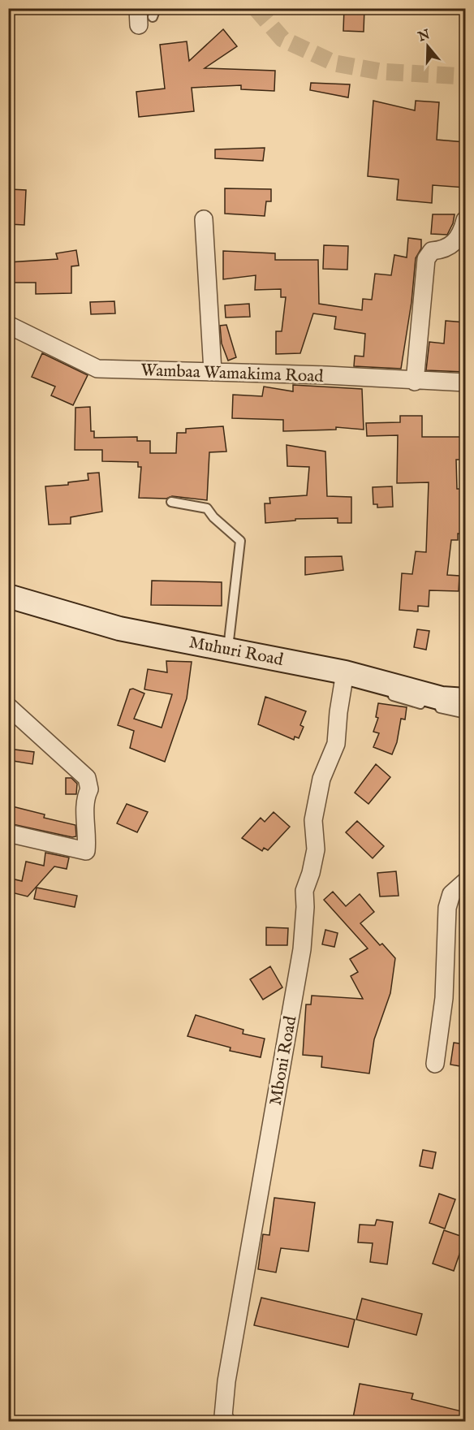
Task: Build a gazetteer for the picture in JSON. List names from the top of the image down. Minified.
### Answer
{"streets":{"main road":["Muhuri Road"],"street":["Wambaa Wamakima Road","Mboni Road"]},"crossings":[["Muhuri Road","Mboni Road"]],"north":"top"}
